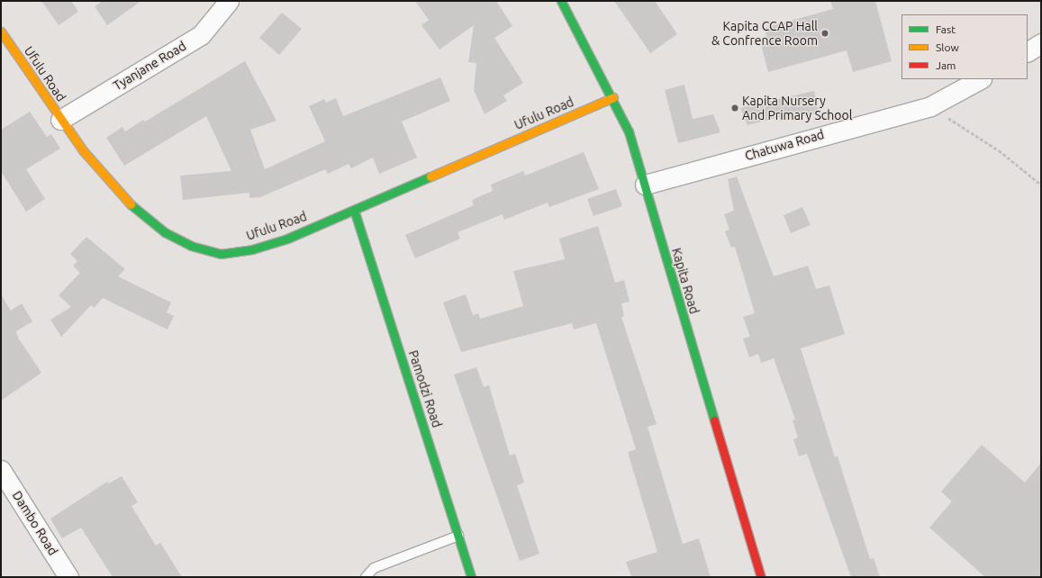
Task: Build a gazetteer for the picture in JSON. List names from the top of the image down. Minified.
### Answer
{"streets":{"street":["Tyanjane Road","Ufulu Road","Chatuwa Road","Kapita Road","Pamodzi Road","Dambo Road"]},"crossings":[["Tyanjane Road","Ufulu Road"],["Ufulu Road","Kapita Road"],["Ufulu Road","Pamodzi Road"],["Chatuwa Road","Kapita Road"]],"places":["Kapita CCAP Hall & Confrence Room","Kapita Nursery And Primary School"],"legend":["Fast","Slow","Jam"]}
